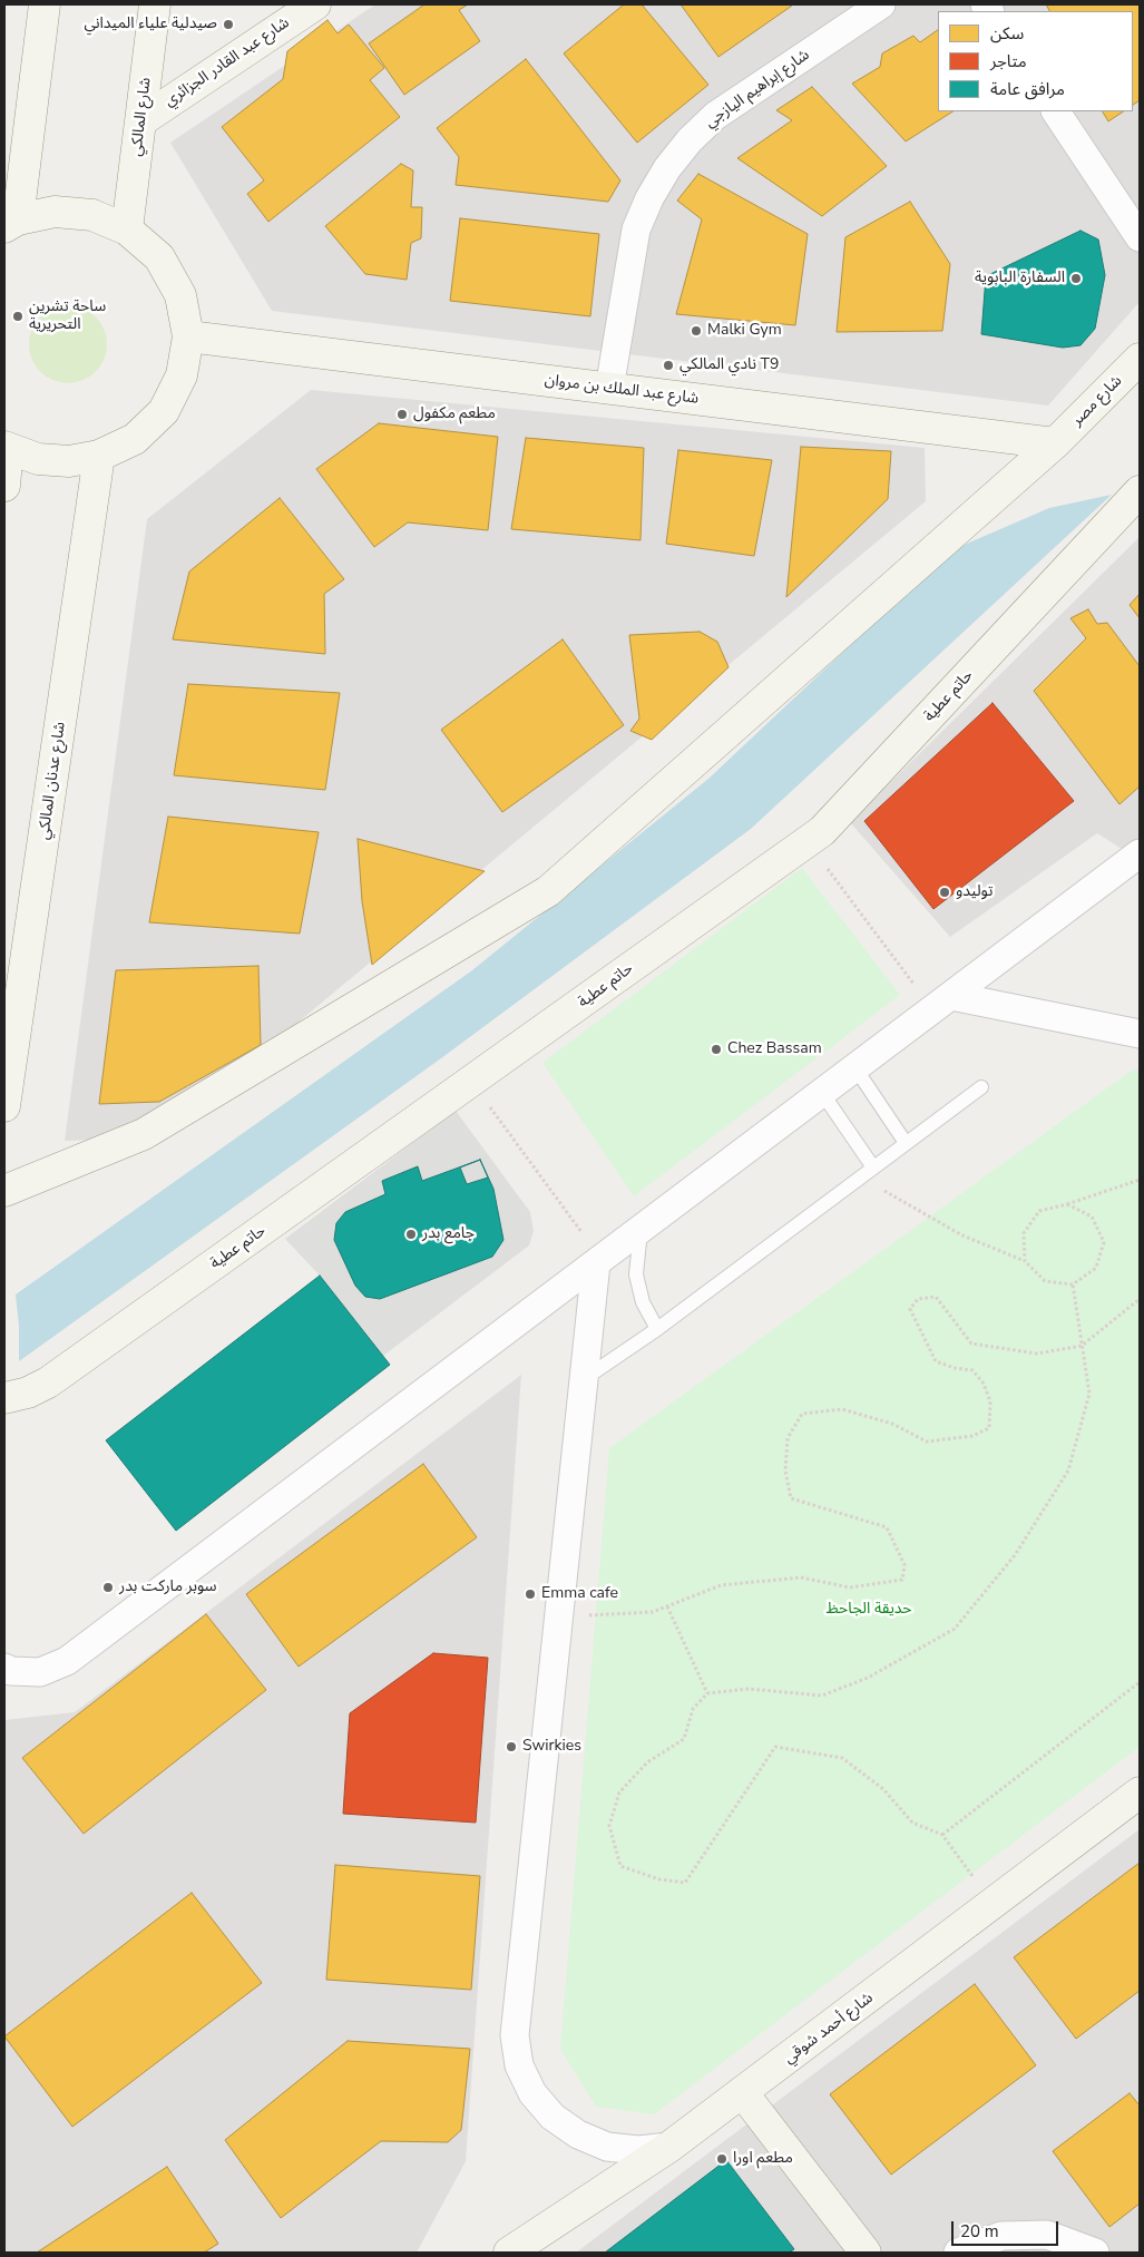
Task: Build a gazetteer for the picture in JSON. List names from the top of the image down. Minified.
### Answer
{"streets":{"street":["شارع عبد القادر الجزائري","شارع إبراهيم اليازجي","شارع المالكي","شارع عبد الملك بن مروان","شارع مصر","حاتم عطية","شارع عدنان المالكي","شارع أحمد شوقي"]},"crossings":[["شارع عبد القادر الجزائري","شارع المالكي"],["شارع إبراهيم اليازجي","شارع عبد الملك بن مروان"],["شارع عبد الملك بن مروان","شارع مصر"]],"parks":["حديقة الجاحظ"],"places":["صيدلية علياء الميداني","السفارة البابوية","ساحة تشرين التحريرية","Malki Gym","نادي المالكي T9","مطعم مكفول","توليدو","Chez Bassam","جامع بدر","سوبر ماركت بدر","Emma cafe","Swirkies","مطعم اورا"],"legend":["سكن","متاجر","مرافق عامة"],"scale_bar":"20 m"}
